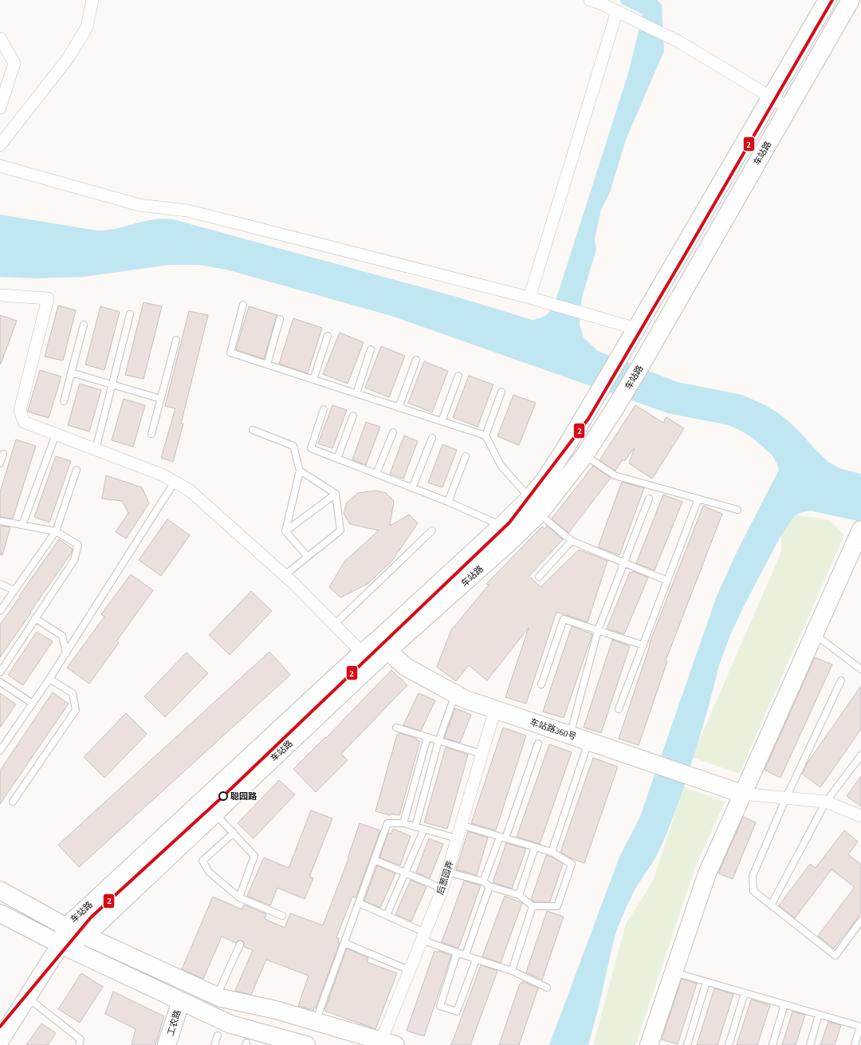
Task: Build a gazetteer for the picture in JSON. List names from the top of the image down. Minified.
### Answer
{"streets":{"main road":["车站路","车站路360号","工农路"],"street":["后葱园弄"]},"crossings":[["车站路","车站路360号"],["车站路360号","后葱园弄"]],"places":["聪园路"],"lines":["transit line 2"]}
